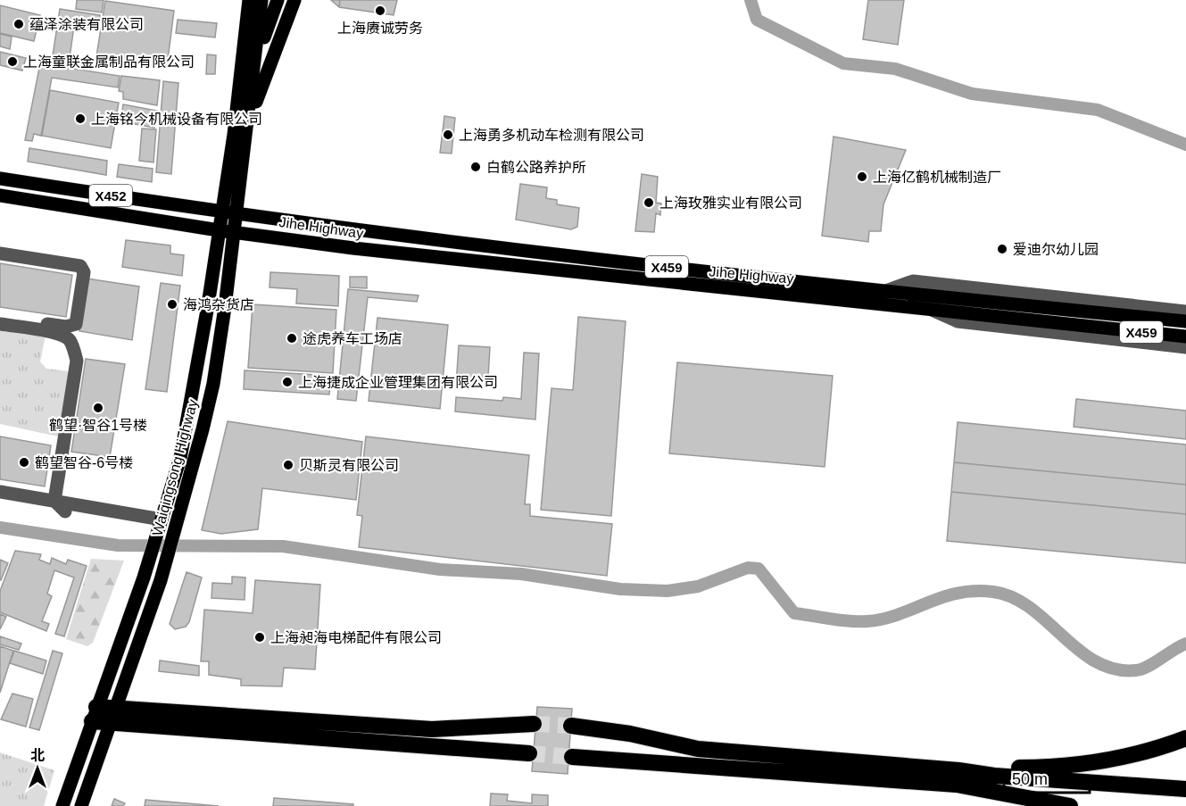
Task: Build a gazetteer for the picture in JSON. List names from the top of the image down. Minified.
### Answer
{"streets":{"main road":["X452","Jihe Highway","X459","Waiqingsong Highway"]},"crossings":[["X452","Jihe Highway"],["X452","Waiqingsong Highway"],["Jihe Highway","Waiqingsong Highway"]],"places":["上海赓诚劳务","蕴泽涂装有限公司","上海童联金属制品有限公司","上海铭今机械设备有限公司","上海勇多机动车检测有限公司","白鹤公路养护所","上海亿鹤机械制造厂","上海玫雅实业有限公司","爱迪尔幼儿园","海鸿杂货店","途虎养车工场店","上海捷成企业管理集团有限公司","鹤望·智谷1号楼","鹤望智谷-6号楼","贝斯灵有限公司","上海昶海电梯配件有限公司"],"scale_bar":"50 m","north":"top"}
